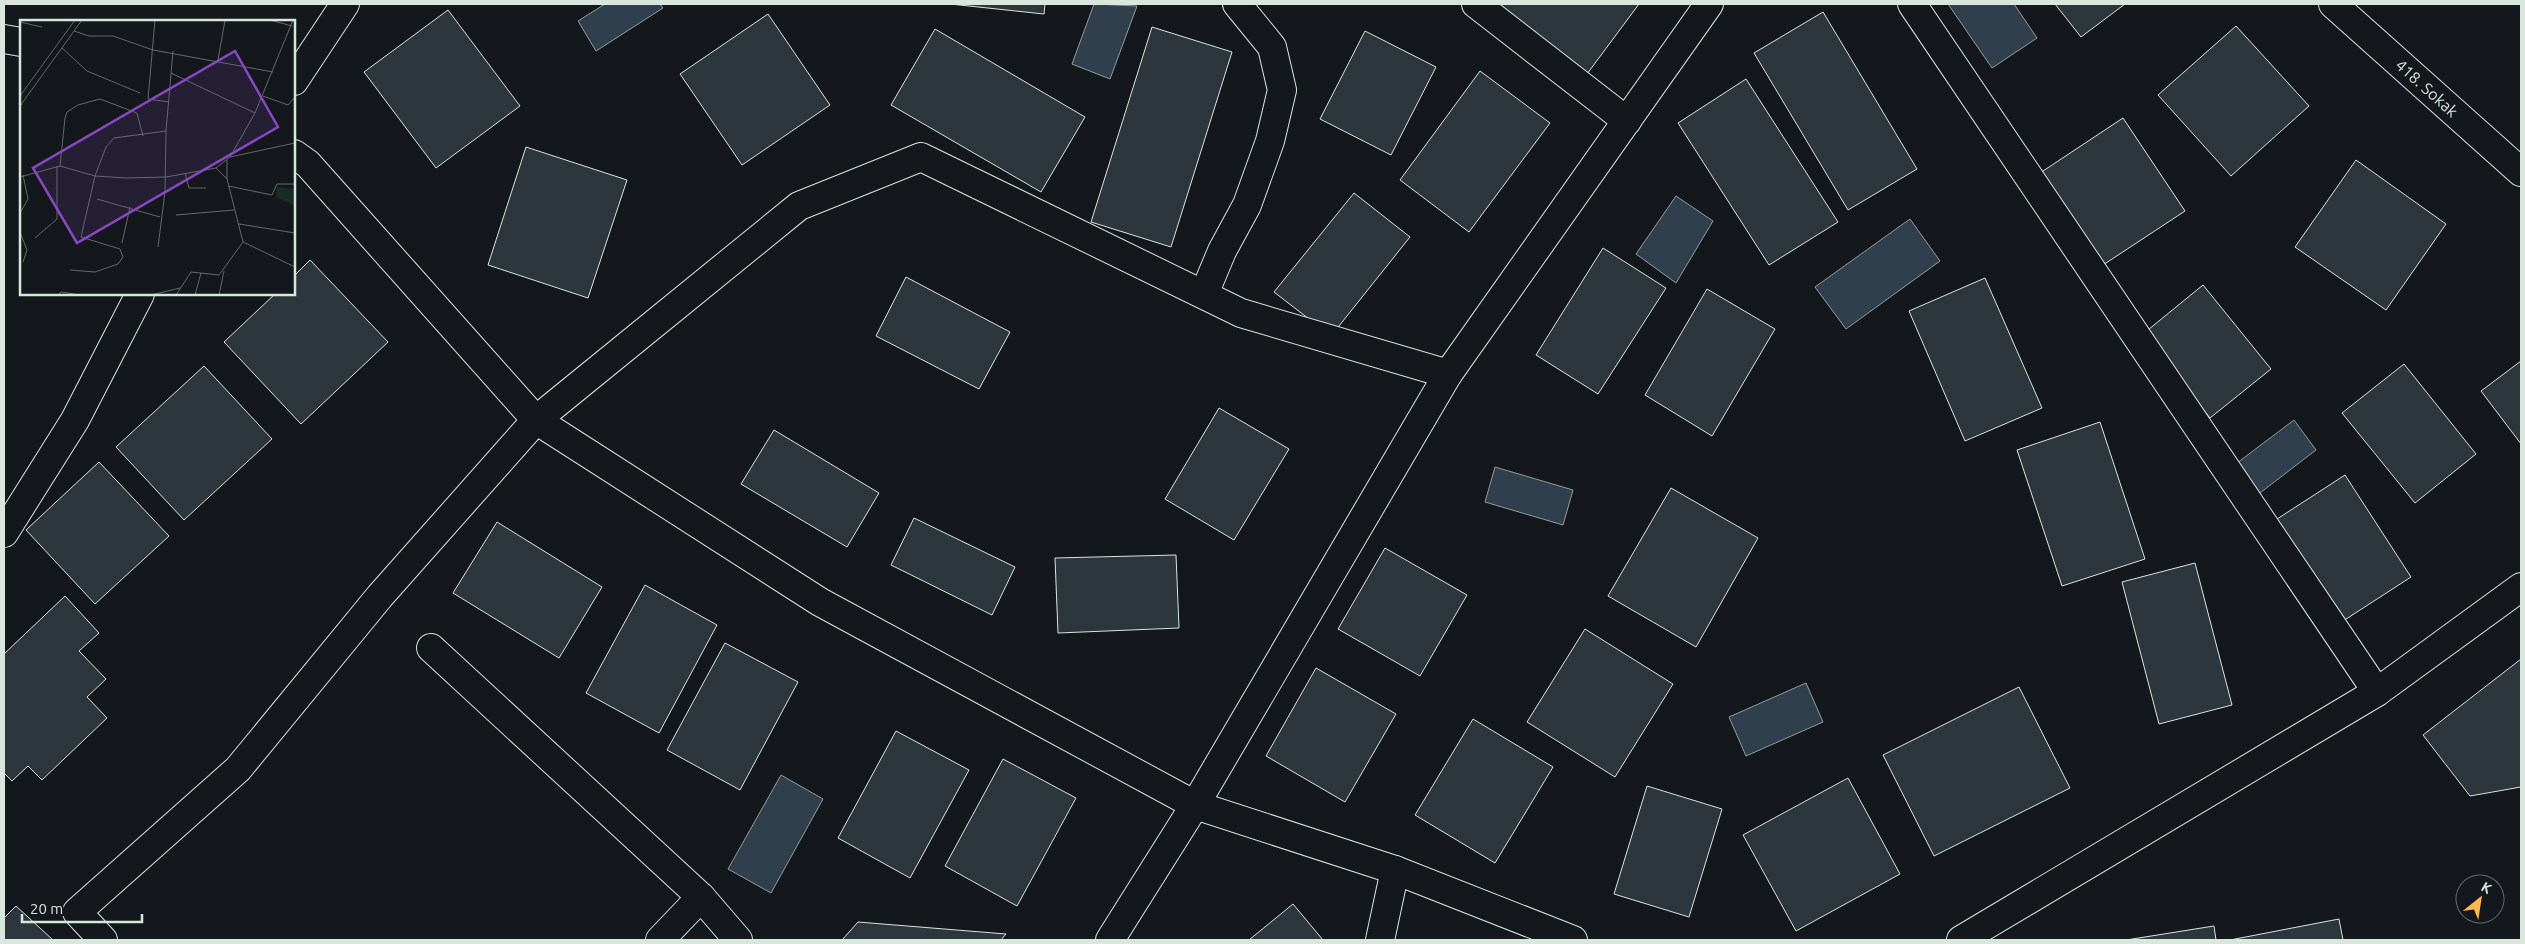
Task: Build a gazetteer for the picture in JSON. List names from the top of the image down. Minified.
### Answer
{"streets":{"street":["418. Sokak"]},"scale_bar":"20 m","north":"top right"}
